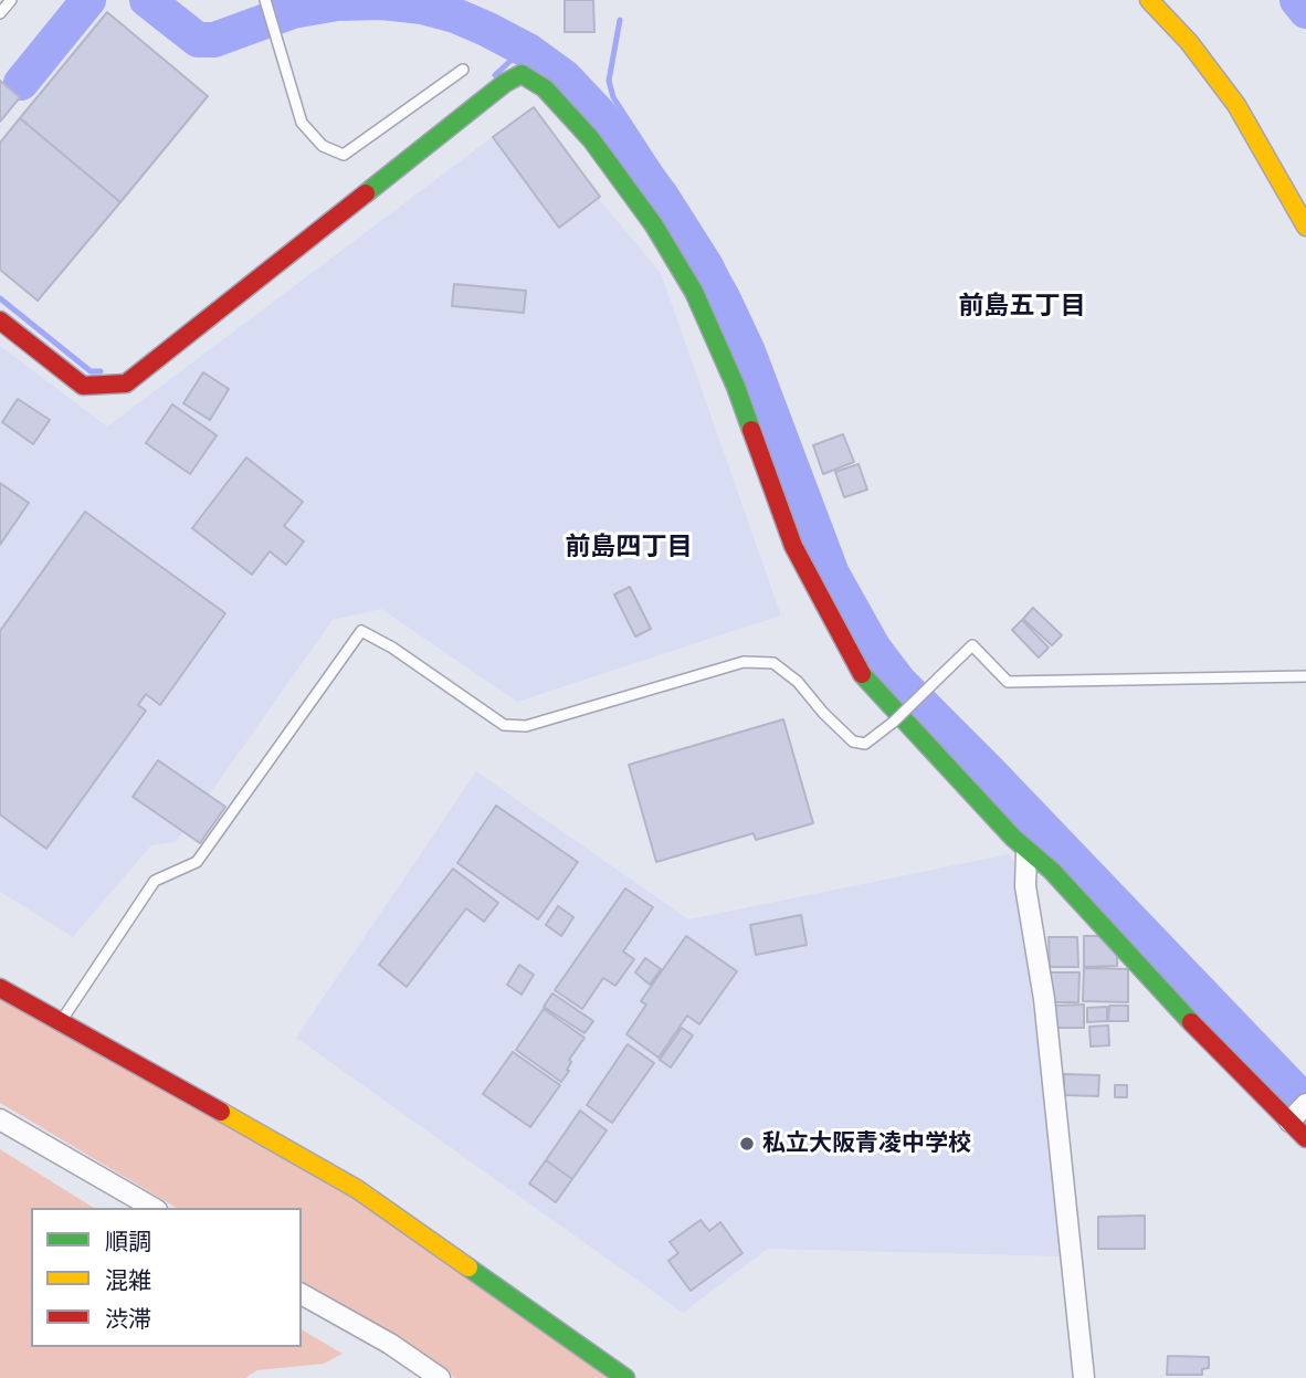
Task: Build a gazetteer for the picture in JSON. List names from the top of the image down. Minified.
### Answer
{"districts":["前島五丁目","前島四丁目"],"places":["私立大阪青凌中学校"],"legend":["順調","混雑","渋滞"]}
